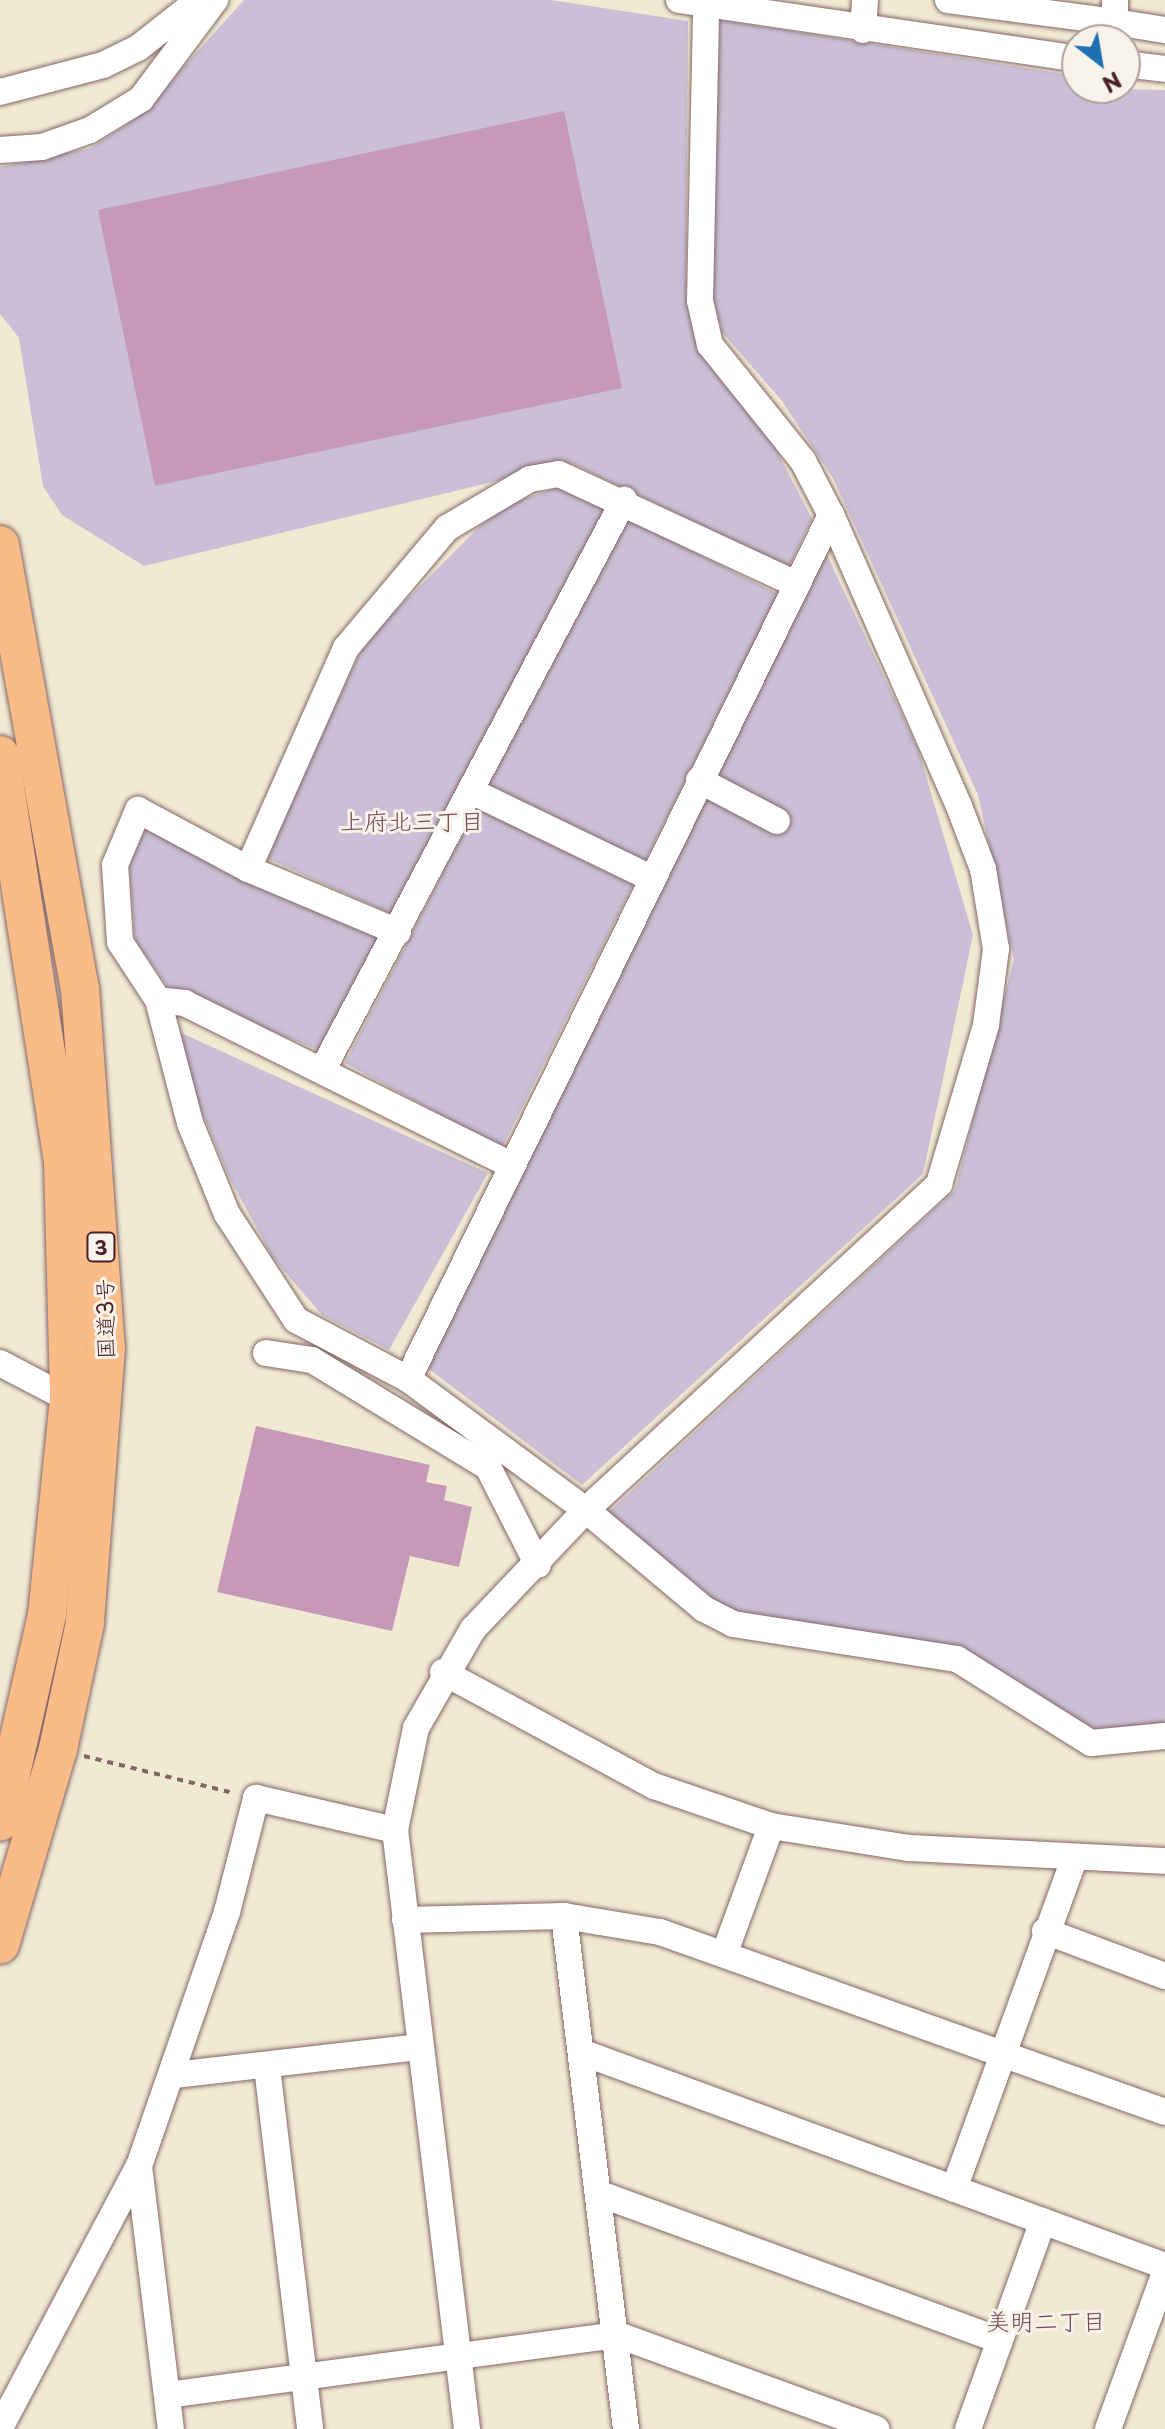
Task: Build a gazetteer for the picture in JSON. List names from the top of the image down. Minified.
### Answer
{"streets":{"highway":["3","国道3号"]},"districts":["上府北三丁目","美明二丁目"],"north":"bottom right"}
